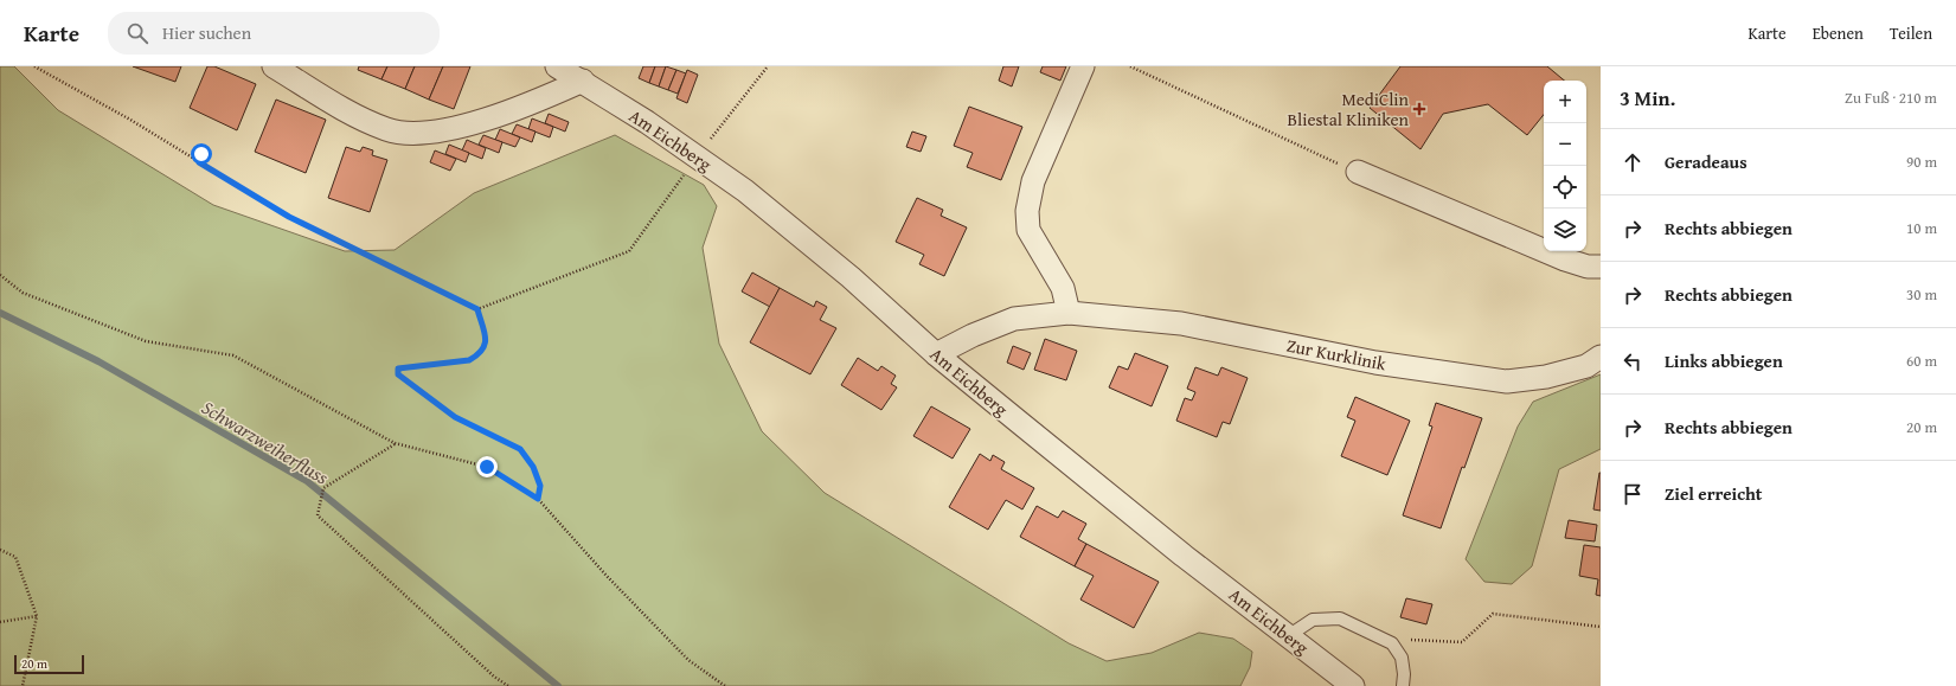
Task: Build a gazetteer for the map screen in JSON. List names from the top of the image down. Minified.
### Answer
{"streets":{"street":["Am Eichberg","Zur Kurklinik"]},"crossings":[["Am Eichberg","Zur Kurklinik"]],"water":["Schwarzweiherfluss"],"places":{"health":["MediClin Bliestal Kliniken"]},"scale_bar":"20 m","page":{"header":"Karte","search":"Hier suchen","nav":["Karte","Ebenen","Teilen"],"heading":["3 Min.","Zu Fuß · 210 m"],"map_buttons":["+","−"],"list":[["Geradeaus","90 m"],["Rechts abbiegen","10 m"],["Rechts abbiegen","30 m"],["Links abbiegen","60 m"],["Rechts abbiegen","20 m"],"Ziel erreicht"],"scale":"20 m"}}
